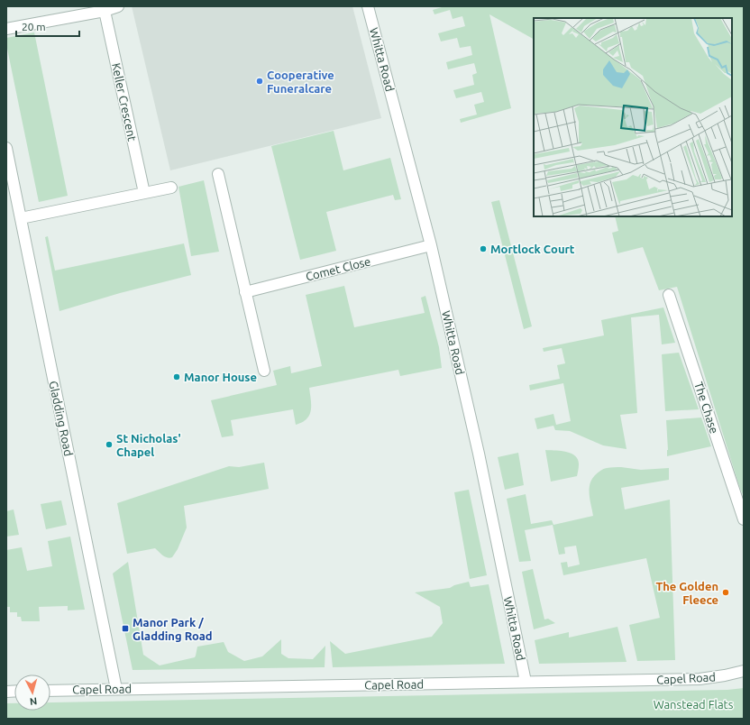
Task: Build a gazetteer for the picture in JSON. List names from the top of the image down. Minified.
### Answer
{"streets":{"street":["Whitta Road","Keller Crescent","Comet Close","The Chase","Gladding Road","Capel Road"]},"crossings":[["Whitta Road","Comet Close"],["Whitta Road","Capel Road"],["Gladding Road","Capel Road"]],"parks":["Wanstead Flats"],"places":{"other":["Cooperative Funeralcare","Mortlock Court","Manor House","St Nicholas' Chapel","The Golden Fleece"],"transit":["Manor Park / Gladding Road"]},"scale_bar":"20 m","north":"bottom"}
